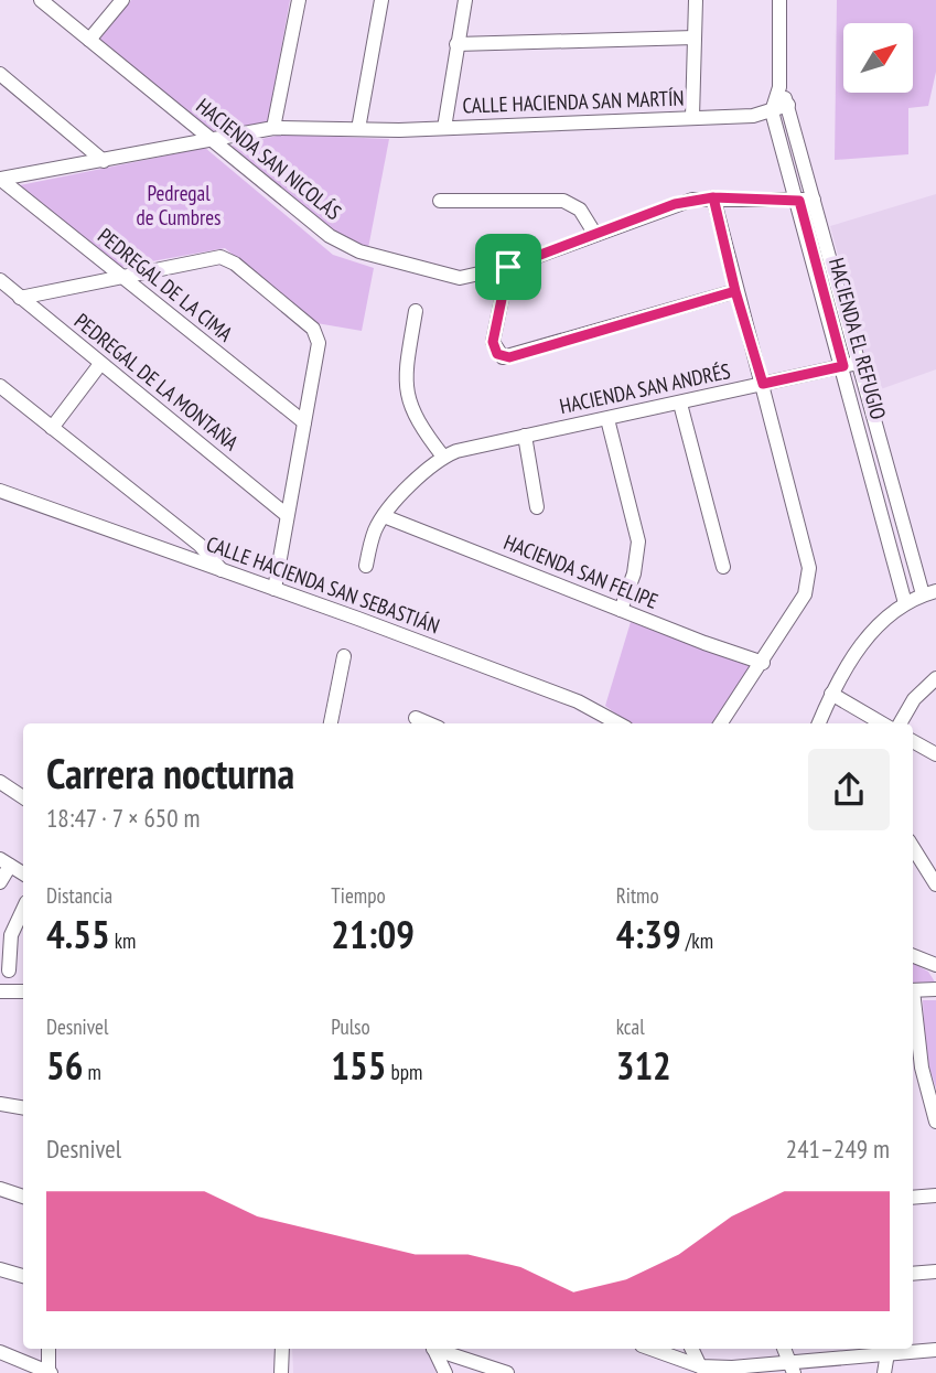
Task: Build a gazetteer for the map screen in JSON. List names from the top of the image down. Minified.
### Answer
{"streets":{"street":["CALLE HACIENDA SAN MARTÍN","HACIENDA SAN NICOLÁS","PEDREGAL DE LA CIMA","HACIENDA EL REFUGIO","PEDREGAL DE LA MONTAÑA","HACIENDA SAN ANDRÉS","HACIENDA SAN FELIPE","CALLE HACIENDA SAN SEBASTIÁN"]},"crossings":[["CALLE HACIENDA SAN MARTÍN","HACIENDA SAN NICOLÁS"],["CALLE HACIENDA SAN MARTÍN","PEDREGAL DE LA CIMA"],["CALLE HACIENDA SAN MARTÍN","HACIENDA EL REFUGIO"],["HACIENDA SAN NICOLÁS","HACIENDA EL REFUGIO"],["HACIENDA EL REFUGIO","HACIENDA SAN ANDRÉS"]],"parks":["Pedregal de Cumbres"],"north":"top right","page":{"heading":["Carrera nocturna","18:47 · 7 × 650 m"],"stats":[["Distancia","4.55 km"],["Tiempo","21:09"],["Ritmo","4:39 /km"],["Desnivel","56 m"],["Pulso","155 bpm"],["kcal","312"]],"chart":["Desnivel","241–249 m"]}}
